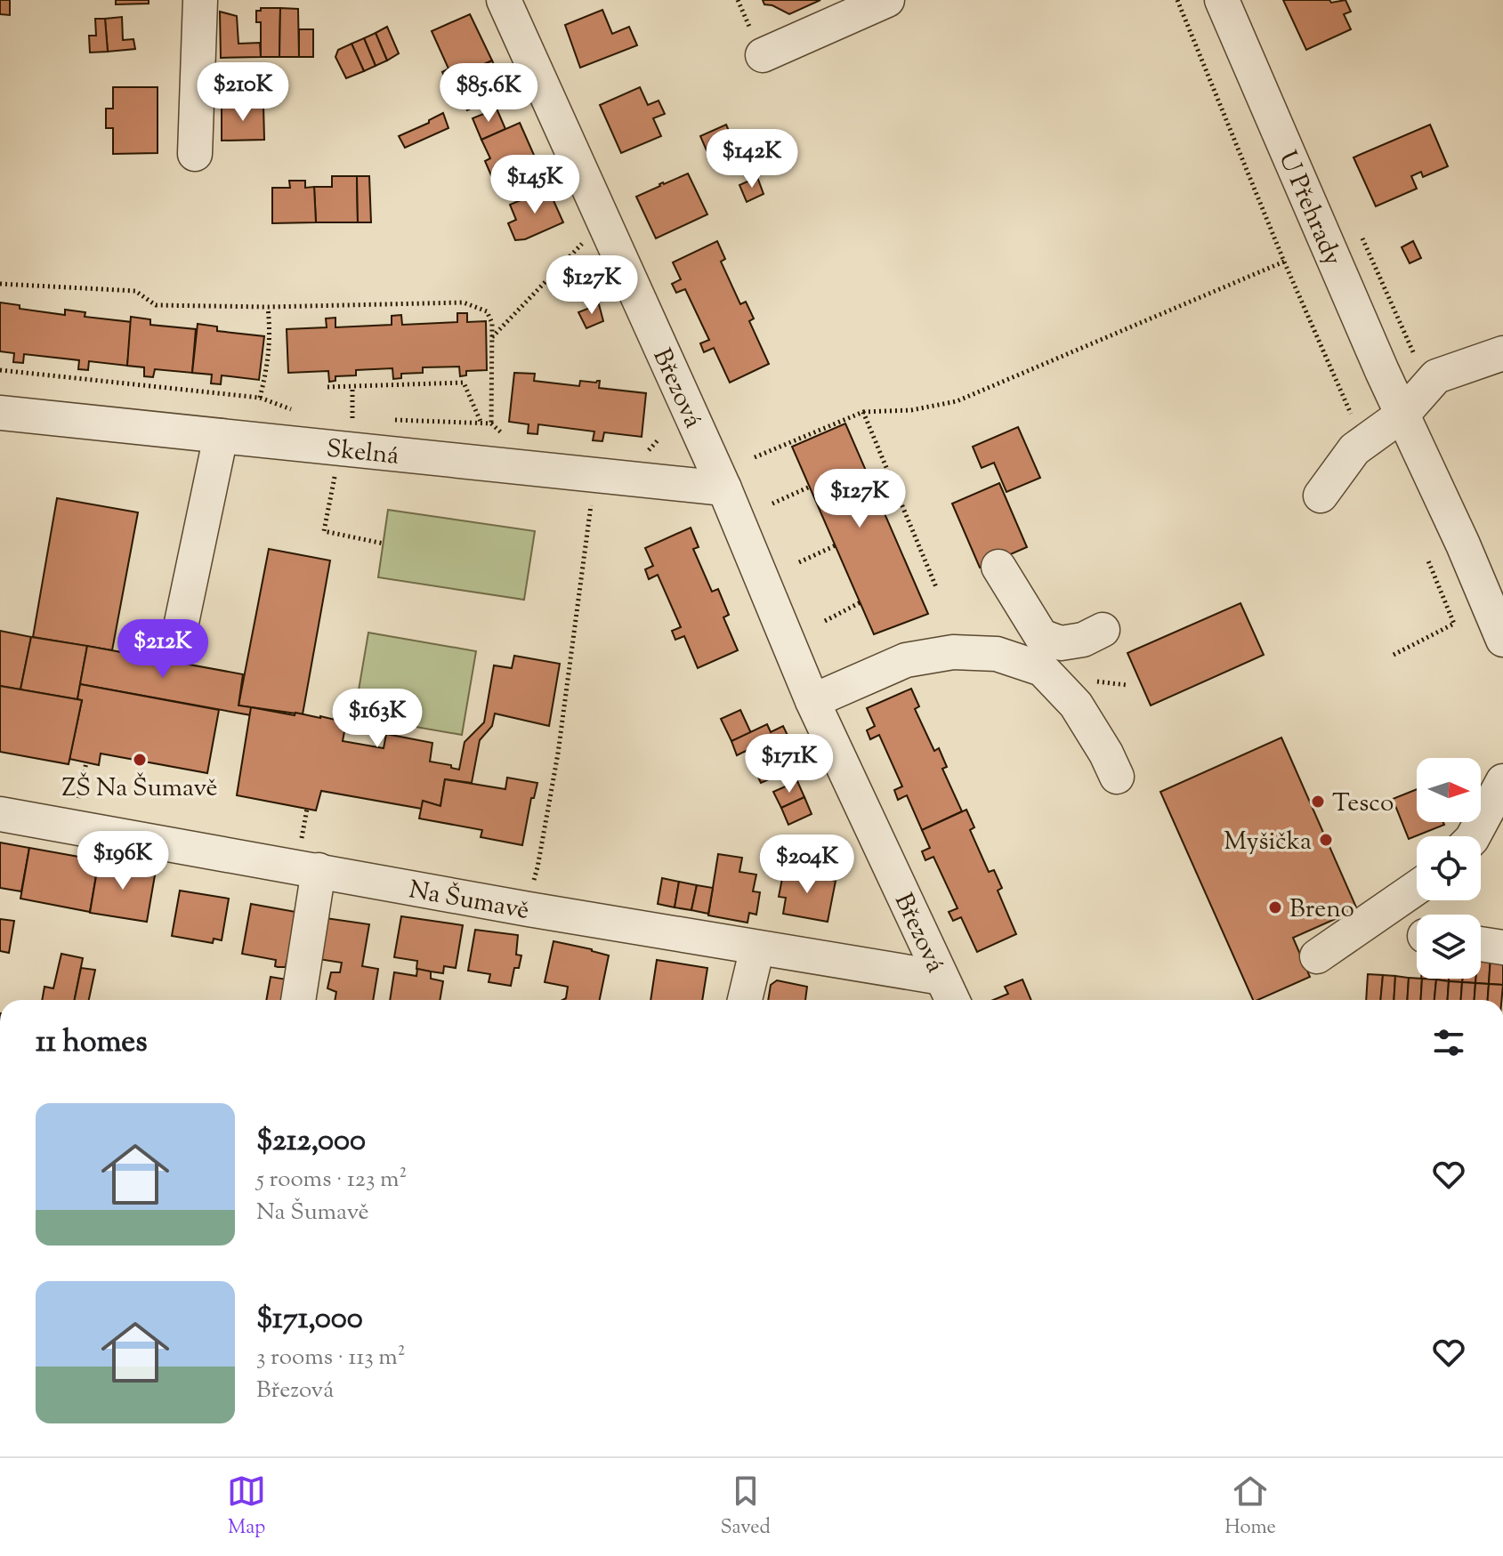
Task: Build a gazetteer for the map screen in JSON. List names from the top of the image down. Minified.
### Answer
{"streets":{"street":["U Přehrady","Březová","Skelná","Na Šumavě"]},"crossings":[["Březová","Skelná"],["Březová","Na Šumavě"]],"places":["ZŠ Na Šumavě","Tesco","Myšička","Breno"],"north":"right","page":{"price":["$210K","$85.6K","$142K","$145K","$127K","$127K","$212K","$163K","$171K","$196K","$204K"],"heading":"11 homes","list":[{"name":"$212,000","note":"5 rooms · 123 m² · Na Šumavě"},{"name":"$171,000","note":"3 rooms · 113 m² · Březová"}],"tabs":["Map","Saved","Home"]}}
